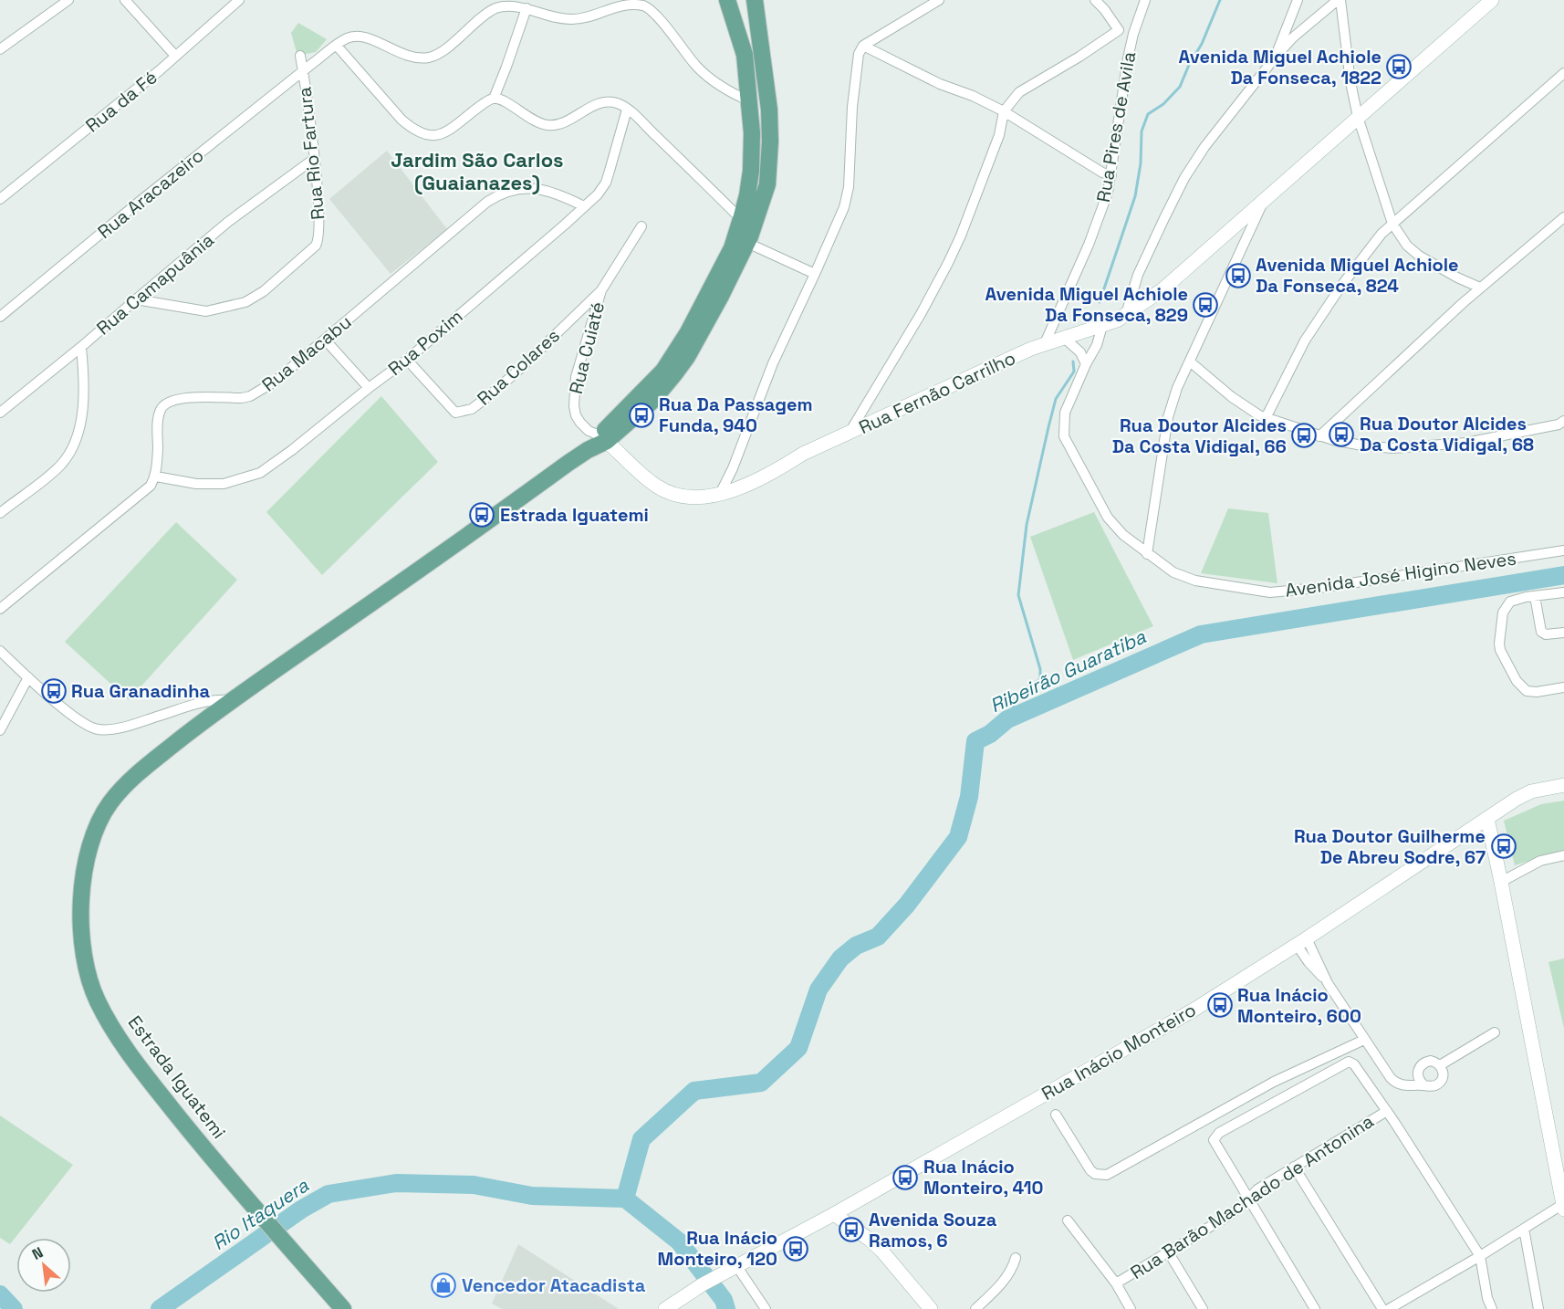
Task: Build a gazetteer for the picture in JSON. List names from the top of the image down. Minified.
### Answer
{"streets":{"main road":["Estrada Iguatemi"],"street":["Rua da Fé","Rua Pires de Avila","Rua Rio Fartura","Rua Aracazeiro","Rua Camapuânia","Rua Poxim","Rua Cuiaté","Rua Macabu","Rua Colares","Rua Fernão Carrilho","Avenida José Higino Neves","Rua Inácio Monteiro","Rua Barão Machado de Antonina"]},"crossings":[["Rua Pires de Avila","Rua Fernão Carrilho"],["Rua Rio Fartura","Rua Aracazeiro"],["Rua Rio Fartura","Rua Camapuânia"],["Rua Poxim","Rua Macabu"],["Rua Poxim","Rua Colares"],["Rua Cuiaté","Rua Colares"],["Rua Cuiaté","Rua Fernão Carrilho"],["Rua Cuiaté","Estrada Iguatemi"],["Rua Fernão Carrilho","Avenida José Higino Neves"],["Rua Fernão Carrilho","Estrada Iguatemi"]],"districts":["Jardim São Carlos (Guaianazes)"],"water":["Ribeirão Guaratiba","Rio Itaquera"],"places":{"bus stop":["Avenida Miguel Achiole Da Fonseca, 1822","Avenida Miguel Achiole Da Fonseca, 824","Avenida Miguel Achiole Da Fonseca, 829","Rua Da Passagem Funda, 940","Rua Doutor Alcides Da Costa Vidigal, 68","Rua Doutor Alcides Da Costa Vidigal, 66","Estrada Iguatemi","Rua Granadinha","Rua Doutor Guilherme De Abreu Sodre, 67","Rua Inácio Monteiro, 600","Rua Inácio Monteiro, 410","Avenida Souza Ramos, 6","Rua Inácio Monteiro, 120"],"shop":["Vencedor Atacadista"]},"north":"top left"}
